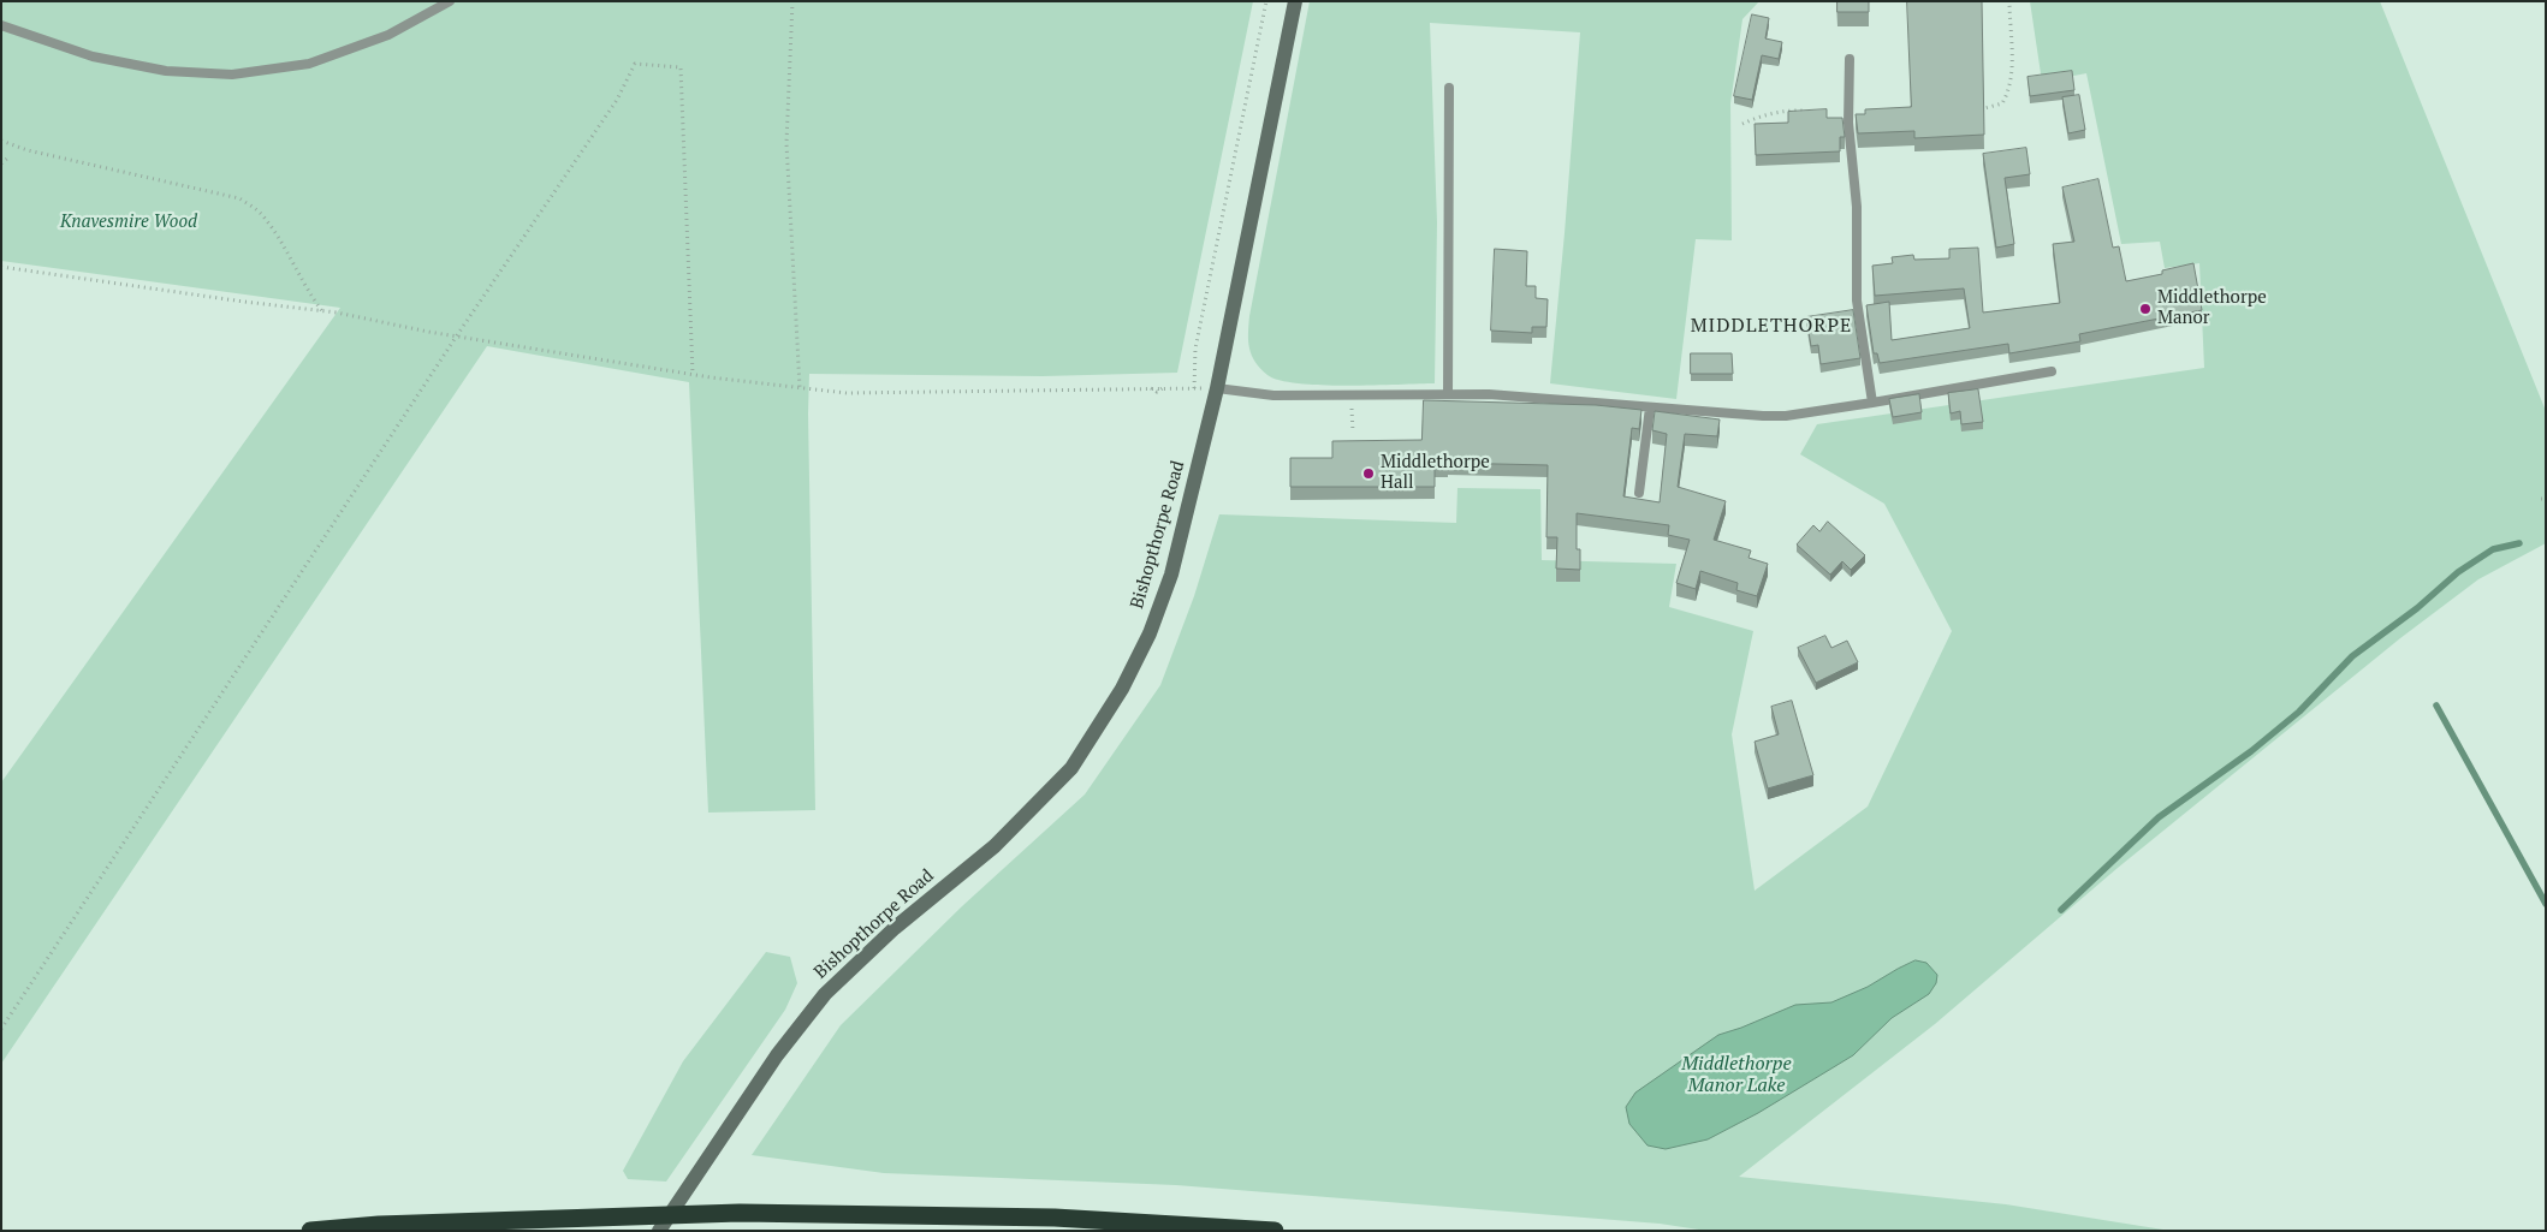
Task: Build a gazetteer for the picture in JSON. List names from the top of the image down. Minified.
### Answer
{"streets":{"street":["Bishopthorpe Road"]},"districts":["MIDDLETHORPE"],"water":["Middlethorpe Manor Lake"],"parks":["Knavesmire Wood"],"places":["Middlethorpe Manor","Middlethorpe Hall"]}
